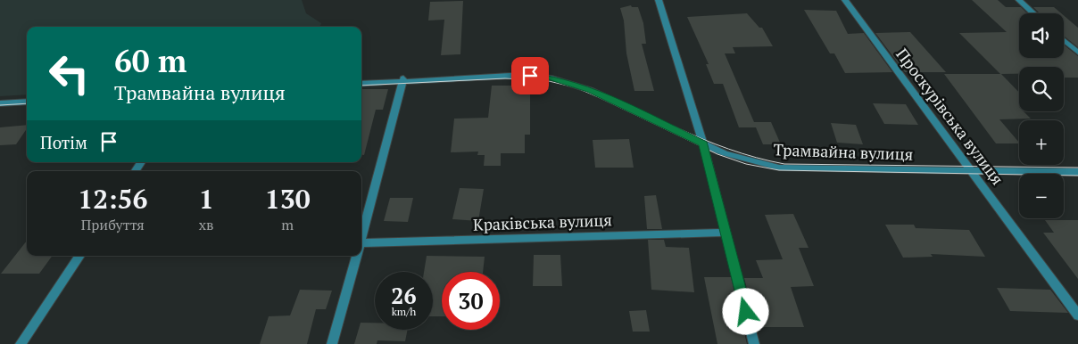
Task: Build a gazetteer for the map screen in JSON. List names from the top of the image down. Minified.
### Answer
{"streets":{"street":["Проскурівська вулиця","Трамвайна вулиця","Краківська вулиця"]},"crossings":[["Проскурівська вулиця","Трамвайна вулиця"]],"page":{"map_buttons":["+","−"],"turn":["60 m","Трамвайна вулиця"],"then":"Потім","eta":["12:56","Прибуття","1","хв","130","m"],"speed":"26 km/h","limit":"30"}}
